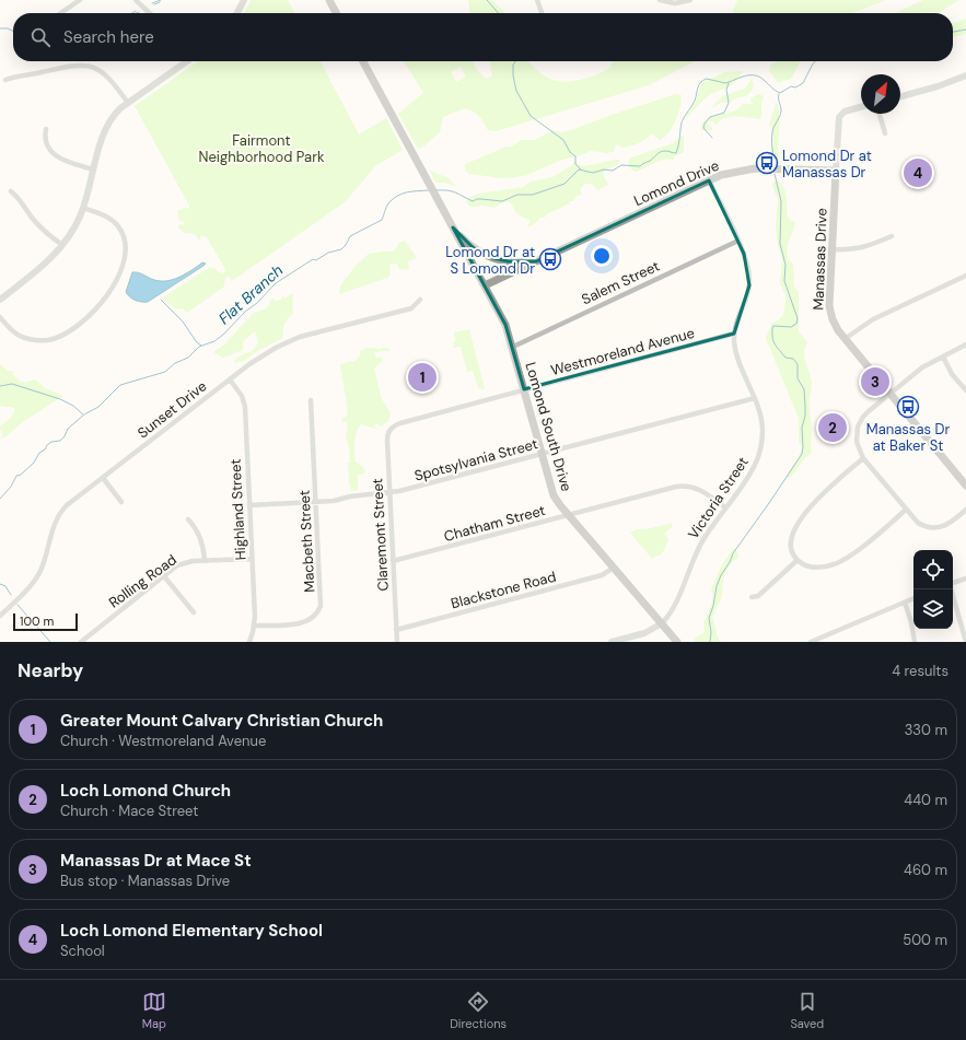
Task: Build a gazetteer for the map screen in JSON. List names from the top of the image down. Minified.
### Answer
{"streets":{"main road":["Lomond Drive","Manassas Drive","Lomond South Drive"],"street":["Salem Street","Westmoreland Avenue","Sunset Drive","Spotsylvania Street","Victoria Street","Highland Street","Chatham Street","Claremont Street","Macbeth Street","Rolling Road","Blackstone Road"]},"crossings":[["Lomond Drive","Manassas Drive"],["Lomond Drive","Lomond South Drive"],["Lomond Drive","Victoria Street"],["Salem Street","Lomond South Drive"],["Salem Street","Victoria Street"],["Westmoreland Avenue","Lomond South Drive"],["Westmoreland Avenue","Victoria Street"],["Westmoreland Avenue","Claremont Street"],["Sunset Drive","Highland Street"],["Lomond South Drive","Spotsylvania Street"],["Lomond South Drive","Victoria Street"],["Lomond South Drive","Chatham Street"],["Lomond South Drive","Blackstone Road"],["Spotsylvania Street","Victoria Street"],["Spotsylvania Street","Highland Street"],["Spotsylvania Street","Claremont Street"],["Spotsylvania Street","Macbeth Street"],["Victoria Street","Chatham Street"],["Highland Street","Macbeth Street"],["Highland Street","Rolling Road"],["Chatham Street","Claremont Street"],["Claremont Street","Blackstone Road"]],"water":["Flat Branch"],"parks":["Fairmont Neighborhood Park"],"places":{"bus stop":["Lomond Dr at Manassas Dr","Lomond Dr at S Lomond Dr","Manassas Dr at Baker St"]},"scale_bar":"100 m","north":"top right","page":{"search":"Search here","pins":["4","1","3","2"],"scale":"100 m","heading":["Nearby","4 results"],"list":[{"mark":"1","name":"Greater Mount Calvary Christian Church","note":"Church · Westmoreland Avenue","value":"330 m"},{"mark":"2","name":"Loch Lomond Church","note":"Church · Mace Street","value":"440 m"},{"mark":"3","name":"Manassas Dr at Mace St","note":"Bus stop · Manassas Drive","value":"460 m"},{"mark":"4","name":"Loch Lomond Elementary School","note":"School","value":"500 m"}],"nav":["Map","Directions","Saved"]}}
